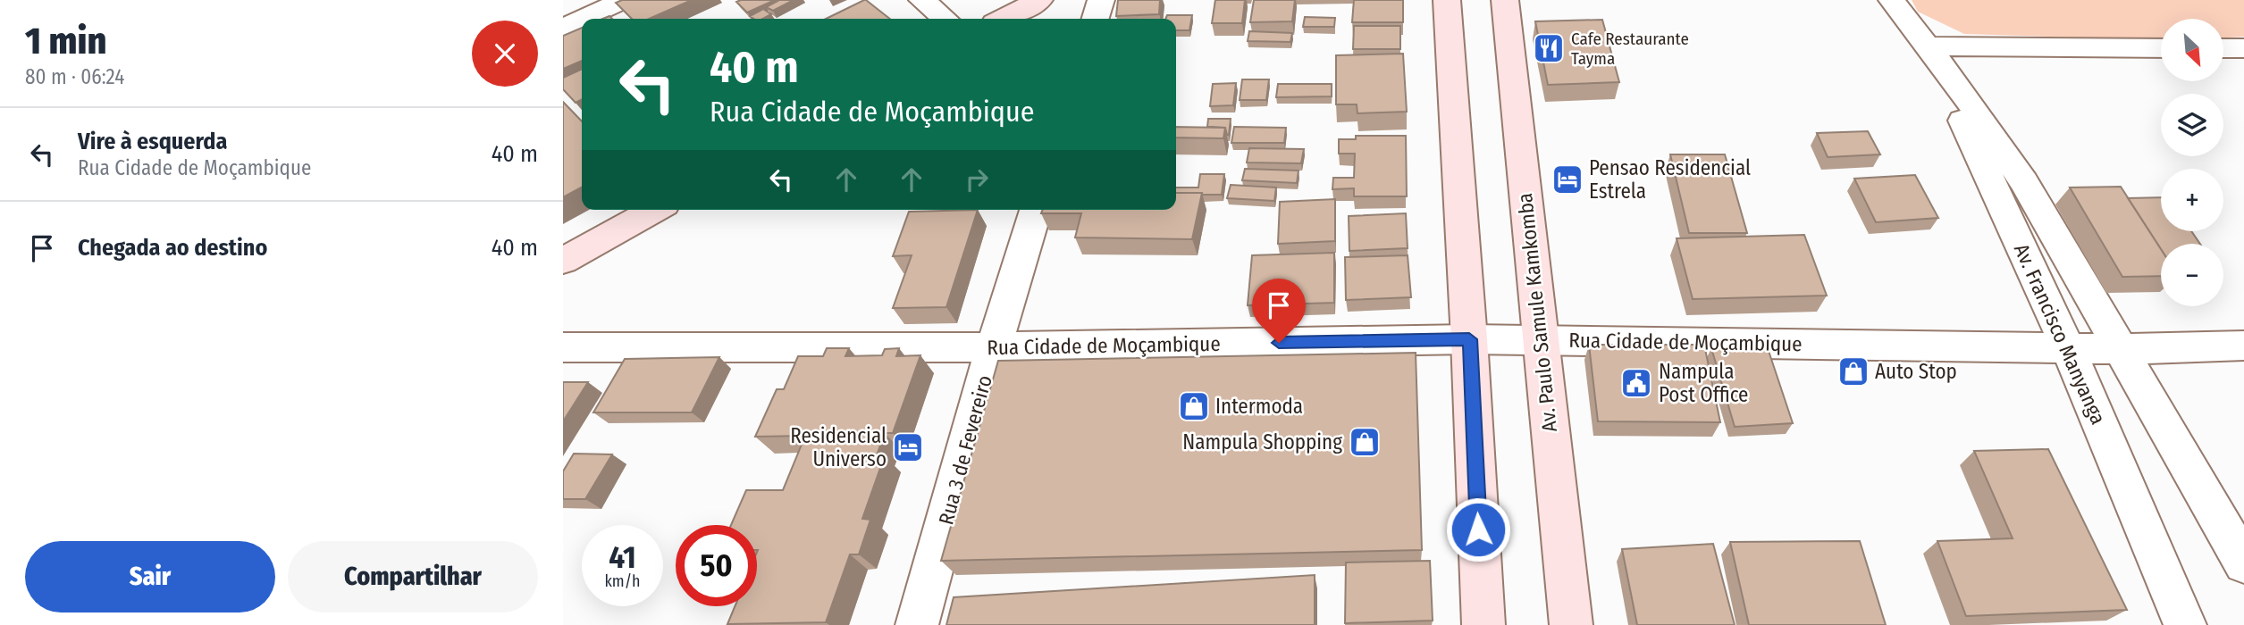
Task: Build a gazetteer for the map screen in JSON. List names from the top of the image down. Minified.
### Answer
{"streets":{"main road":["Av. Paulo Samule Kamkomba"],"street":["Av. Francisco Manyanga","Rua Cidade de Moçambique","Rua 3 de Fevereiro"]},"crossings":[["Av. Paulo Samule Kamkomba","Rua Cidade de Moçambique"],["Av. Francisco Manyanga","Rua Cidade de Moçambique"],["Rua Cidade de Moçambique","Rua 3 de Fevereiro"]],"places":{"restaurant":["Cafe Restaurante Tayma"],"hotel":["Pensao Residencial Estrela","Residencial Universo"],"shop":["Auto Stop","Intermoda","Nampula Shopping"],"public building":["Nampula Post Office"]},"north":"bottom right","page":{"heading":["1 min","80 m · 06:24"],"map_buttons":["+","−"],"turn":["40 m","Rua Cidade de Moçambique"],"list":[{"name":"Vire à esquerda","note":"Rua Cidade de Moçambique","value":"40 m"},{"name":"Chegada ao destino","value":"40 m"}],"speed":"41 km/h","limit":"50","buttons":["Sair","Compartilhar"]}}
